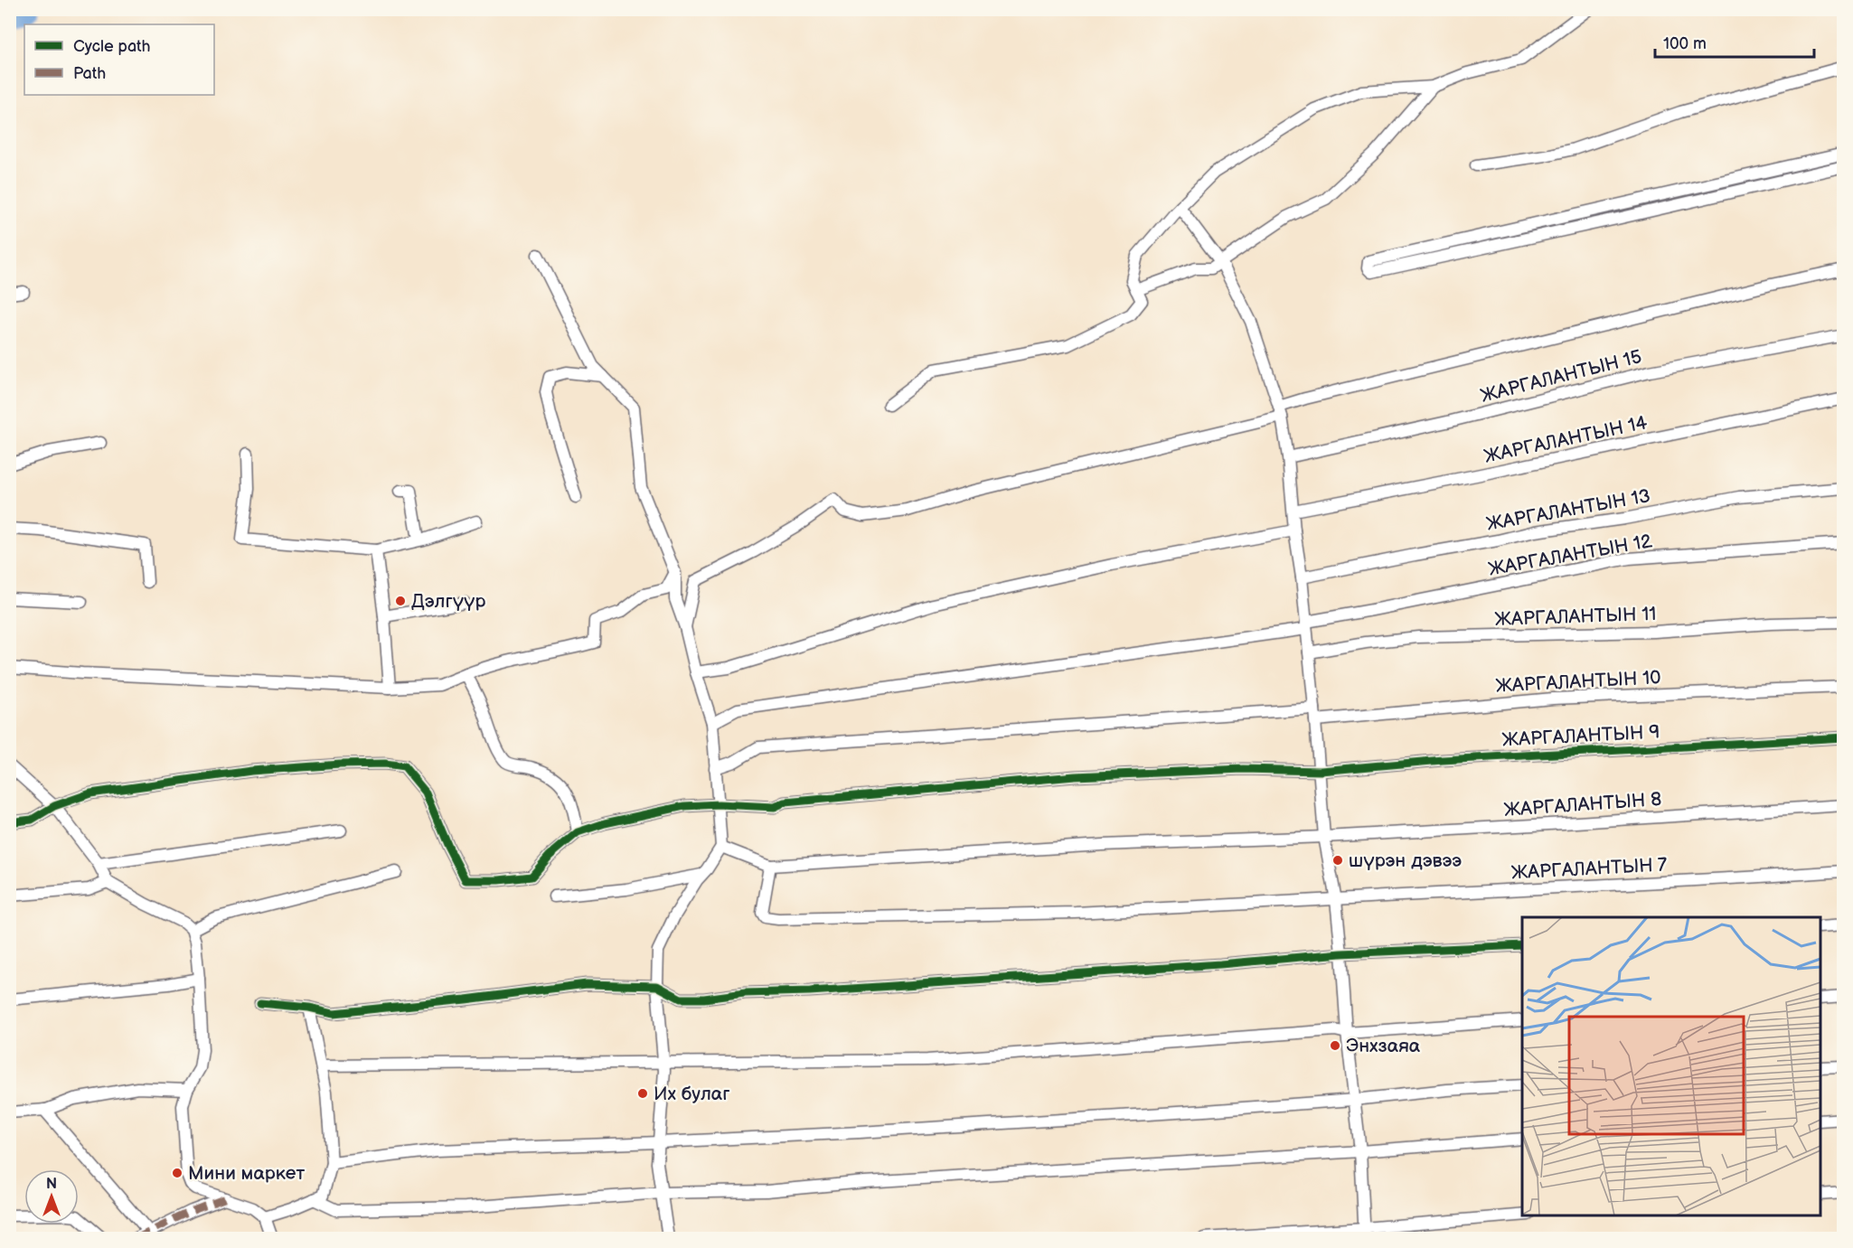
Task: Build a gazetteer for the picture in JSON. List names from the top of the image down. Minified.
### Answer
{"streets":{"street":["ЖАРГАЛАНТЫН 15","ЖАРГАЛАНТЫН 14","ЖАРГАЛАНТЫН 13","ЖАРГАЛАНТЫН 12","ЖАРГАЛАНТЫН 11","ЖАРГАЛАНТЫН 10","ЖАРГАЛАНТЫН 9","ЖАРГАЛАНТЫН 8","ЖАРГАЛАНТЫН 7"]},"crossings":[["ЖАРГАЛАНТЫН 8","ЖАРГАЛАНТЫН 7"]],"places":["Дэлгүүр","шүрэн дэвээ","Энхзаяа","Их булаг","Мини маркет"],"legend":["Cycle path","Path"],"scale_bar":"100 m","north":"top"}
